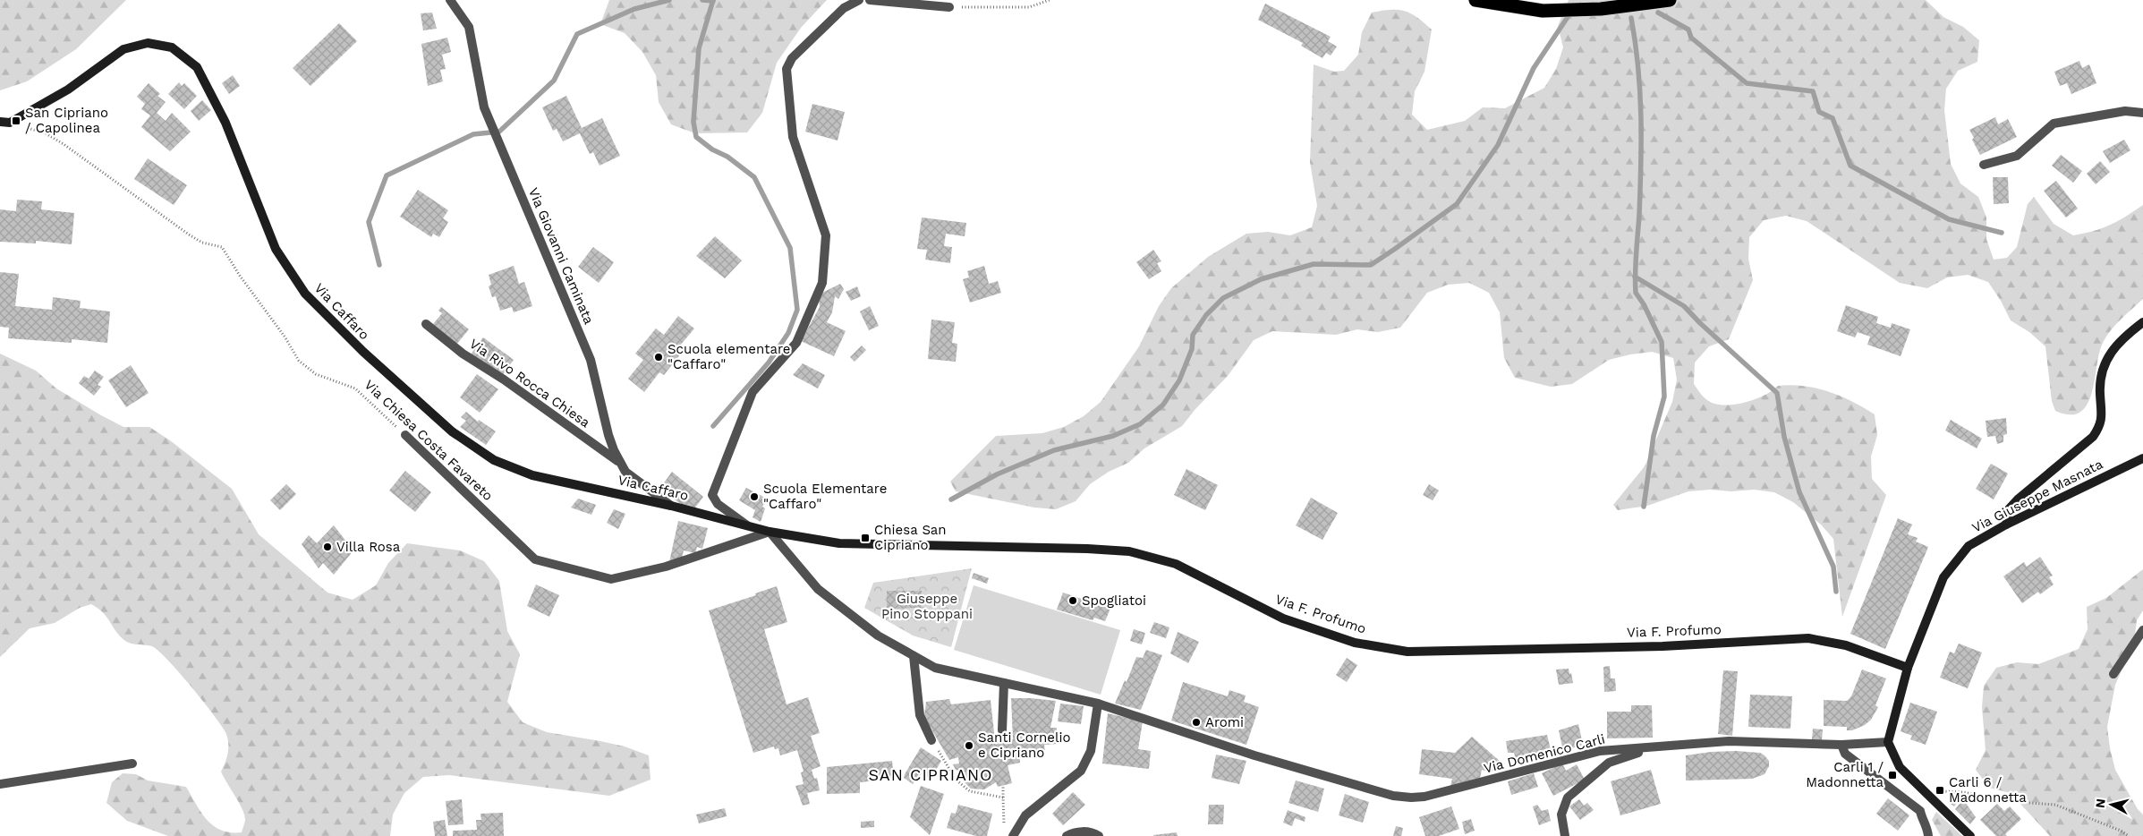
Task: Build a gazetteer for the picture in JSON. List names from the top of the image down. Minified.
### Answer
{"streets":{"street":["Via Giovanni Caminata","Via Caffaro","Via Rivo Rocca Chiesa","Via Chiesa Costa Favareto","Via Giuseppe Masnata","Via F. Profumo","Via Domenico Carli"]},"crossings":[["Via Giovanni Caminata","Via Caffaro"],["Via Giovanni Caminata","Via Rivo Rocca Chiesa"],["Via Caffaro","Via Chiesa Costa Favareto"],["Via Caffaro","Via F. Profumo"],["Via Caffaro","Via Domenico Carli"],["Via Chiesa Costa Favareto","Via Domenico Carli"],["Via Giuseppe Masnata","Via F. Profumo"],["Via Giuseppe Masnata","Via Domenico Carli"]],"districts":["SAN CIPRIANO"],"parks":["Giuseppe Pino Stoppani"],"places":{"transit":["San Cipriano / Capolinea","Chiesa San Cipriano","Carli 1 / Madonnetta","Carli 6 / Madonnetta"],"other":["Scuola elementare \"Caffaro\"","Scuola Elementare \"Caffaro\"","Villa Rosa","Spogliatoi","Aromi","Santi Cornelio e Cipriano"]},"north":"left"}
